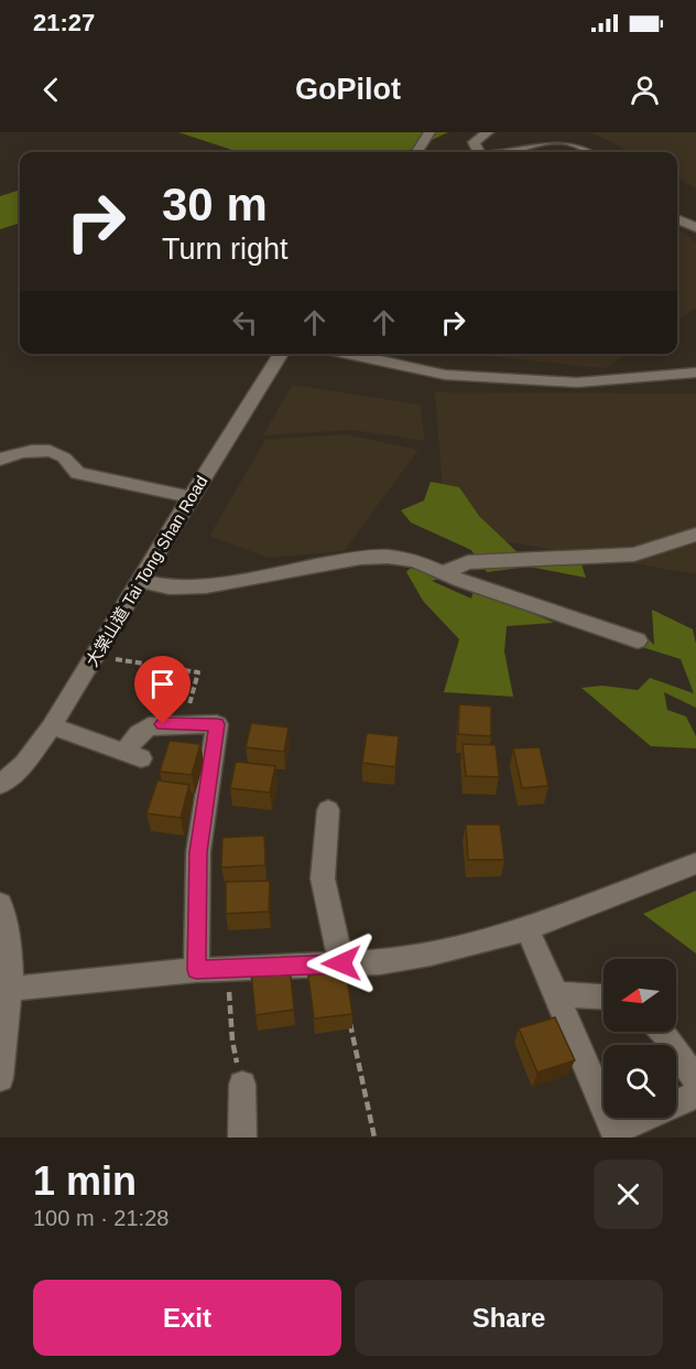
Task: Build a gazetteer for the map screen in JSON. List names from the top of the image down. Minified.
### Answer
{"streets":{"street":["大棠山道 Tai Tong Shan Road"]},"north":"left","page":{"status":"21:27","header":"GoPilot","turn":["30 m","Turn right"],"heading":["1 min","100 m · 21:28"],"buttons":["Exit","Share"]}}
